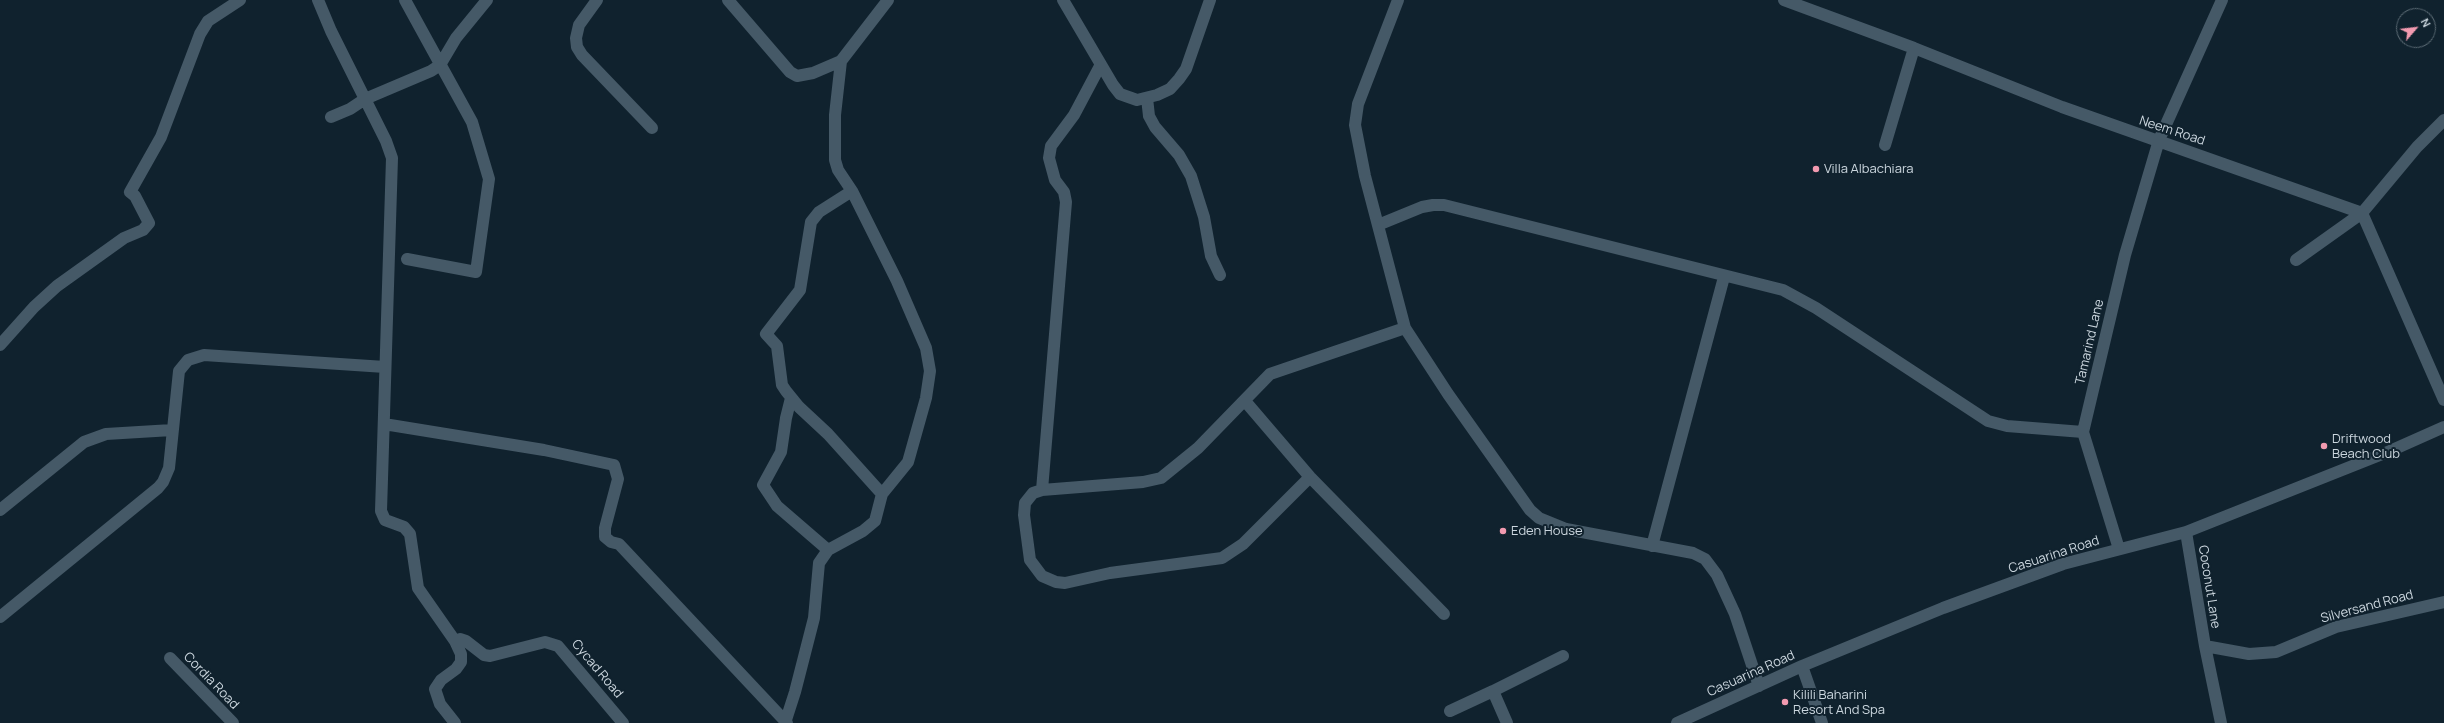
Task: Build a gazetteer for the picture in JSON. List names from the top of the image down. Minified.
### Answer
{"streets":{"street":["Neem Road","Tamarind Lane","Casuarina Road","Coconut Lane","Silversand Road","Cycad Road","Cordia Road"]},"crossings":[["Neem Road","Tamarind Lane"],["Casuarina Road","Coconut Lane"],["Coconut Lane","Silversand Road"]],"places":["Villa Albachiara","Driftwood Beach Club","Eden House","Kilili Baharini Resort And Spa"],"north":"top right"}
